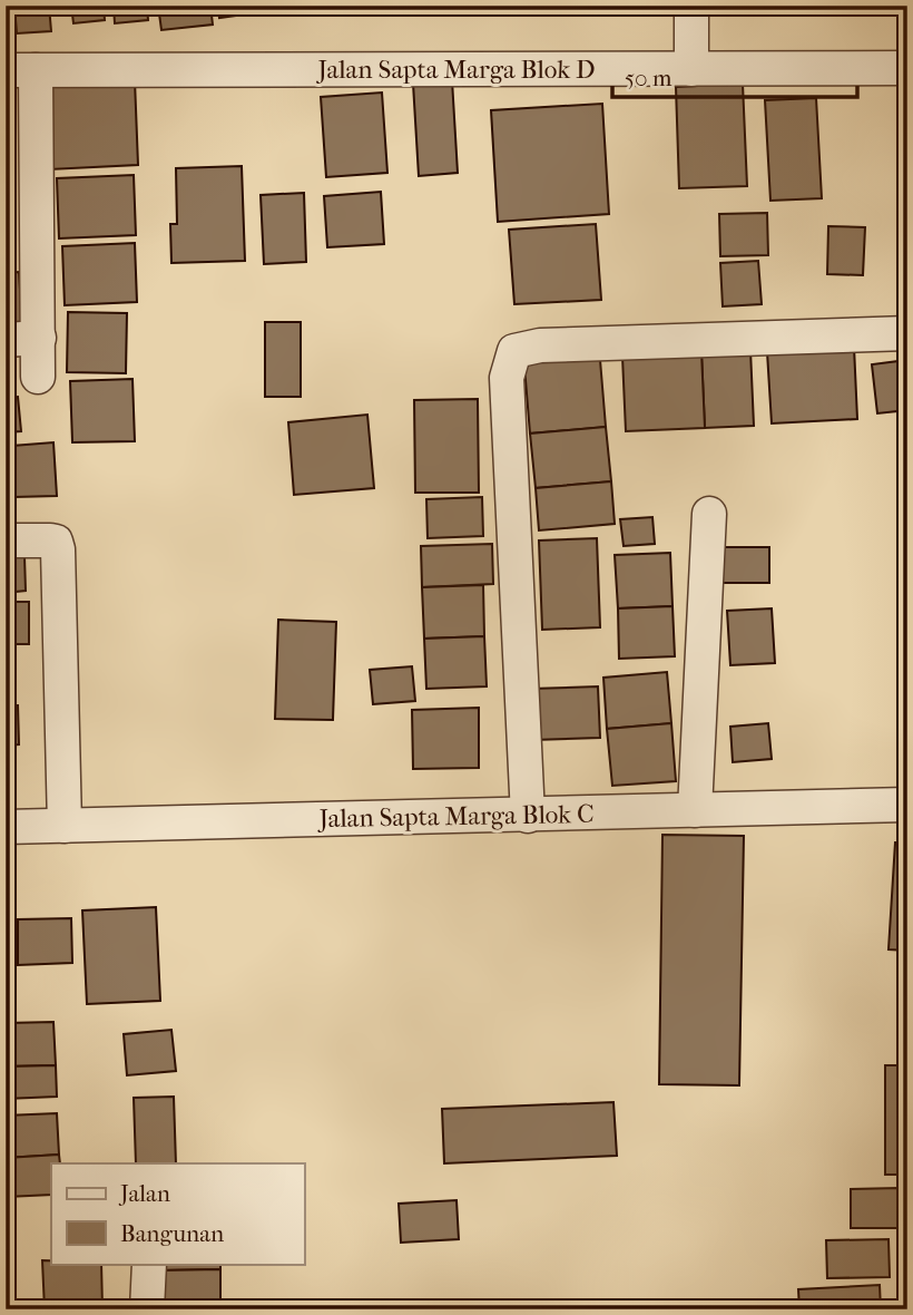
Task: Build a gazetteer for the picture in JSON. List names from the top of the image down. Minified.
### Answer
{"streets":{"street":["Jalan Sapta Marga Blok D","Jalan Sapta Marga Blok C"]},"legend":["Jalan","Bangunan"],"scale_bar":"50 m"}
